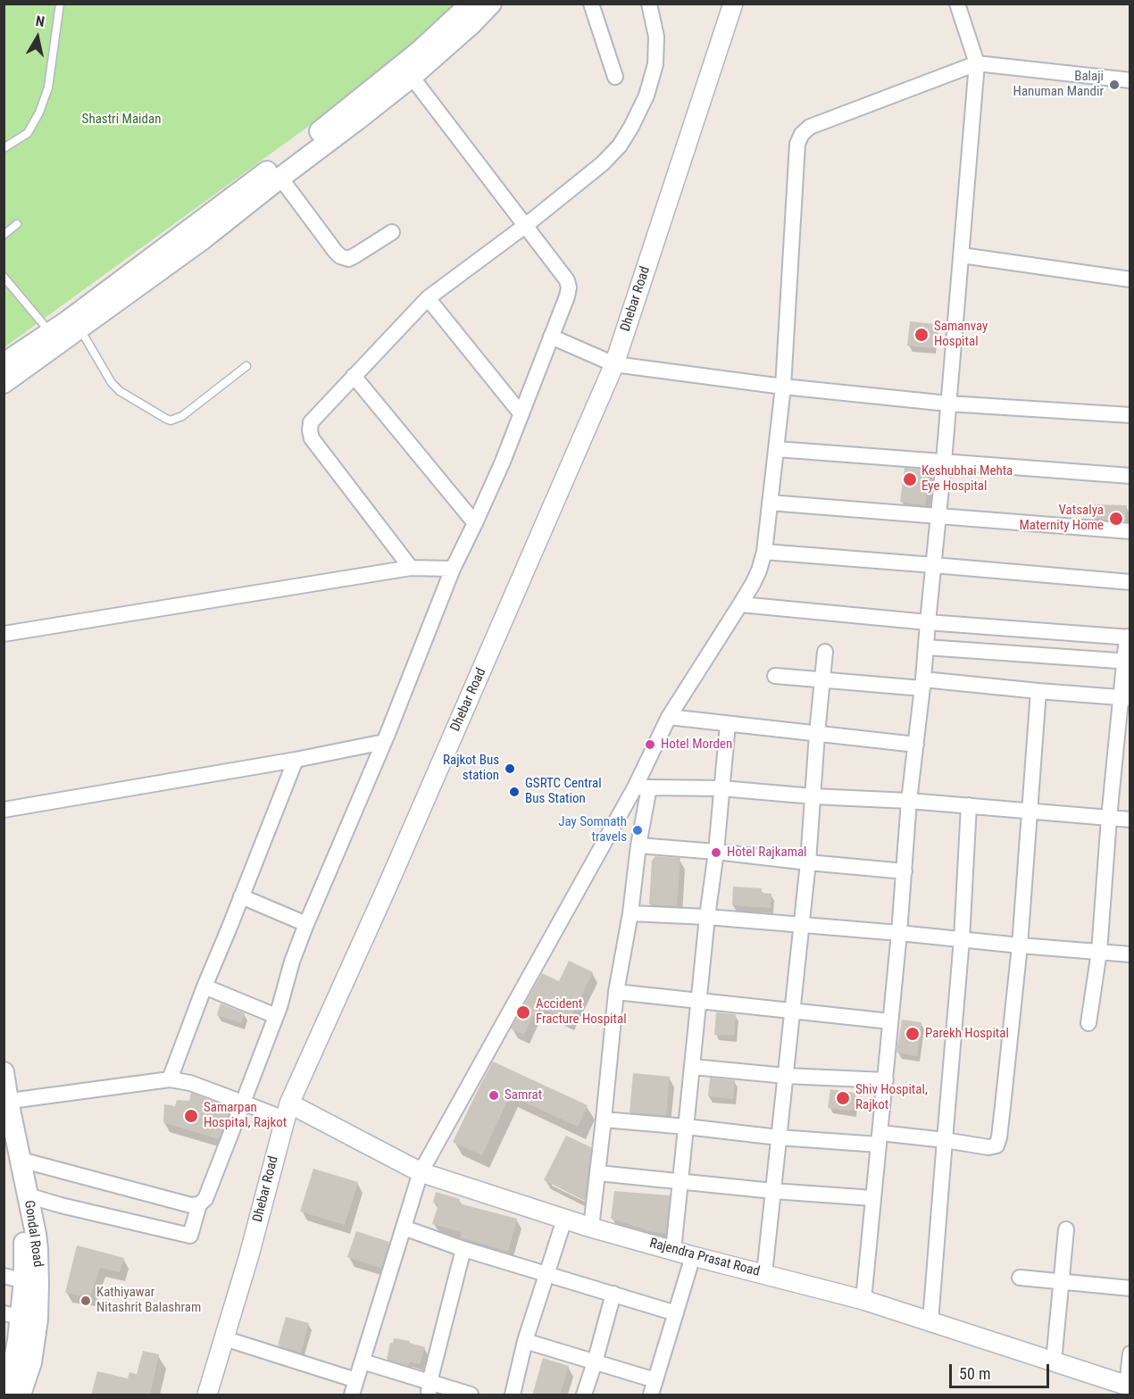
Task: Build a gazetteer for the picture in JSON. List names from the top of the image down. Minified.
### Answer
{"streets":{"main road":["Gondal Road"],"street":["Dhebar Road","Rajendra Prasat Road"]},"crossings":[["Dhebar Road","Rajendra Prasat Road"]],"parks":["Shastri Maidan"],"places":["Balaji Hanuman Mandir","Samanvay Hospital","Keshubhai Mehta Eye Hospital","Vatsalya Maternity Home","Hotel Morden","Rajkot Bus station","GSRTC Central Bus Station","Jay Somnath travels","Hotel Rajkamal","Accident Fracture Hospital","Parekh Hospital","Samrat","Shiv Hospital, Rajkot","Samarpan Hospital, Rajkot","Kathiyawar Nitashrit Balashram"],"scale_bar":"50 m","north":"top"}
